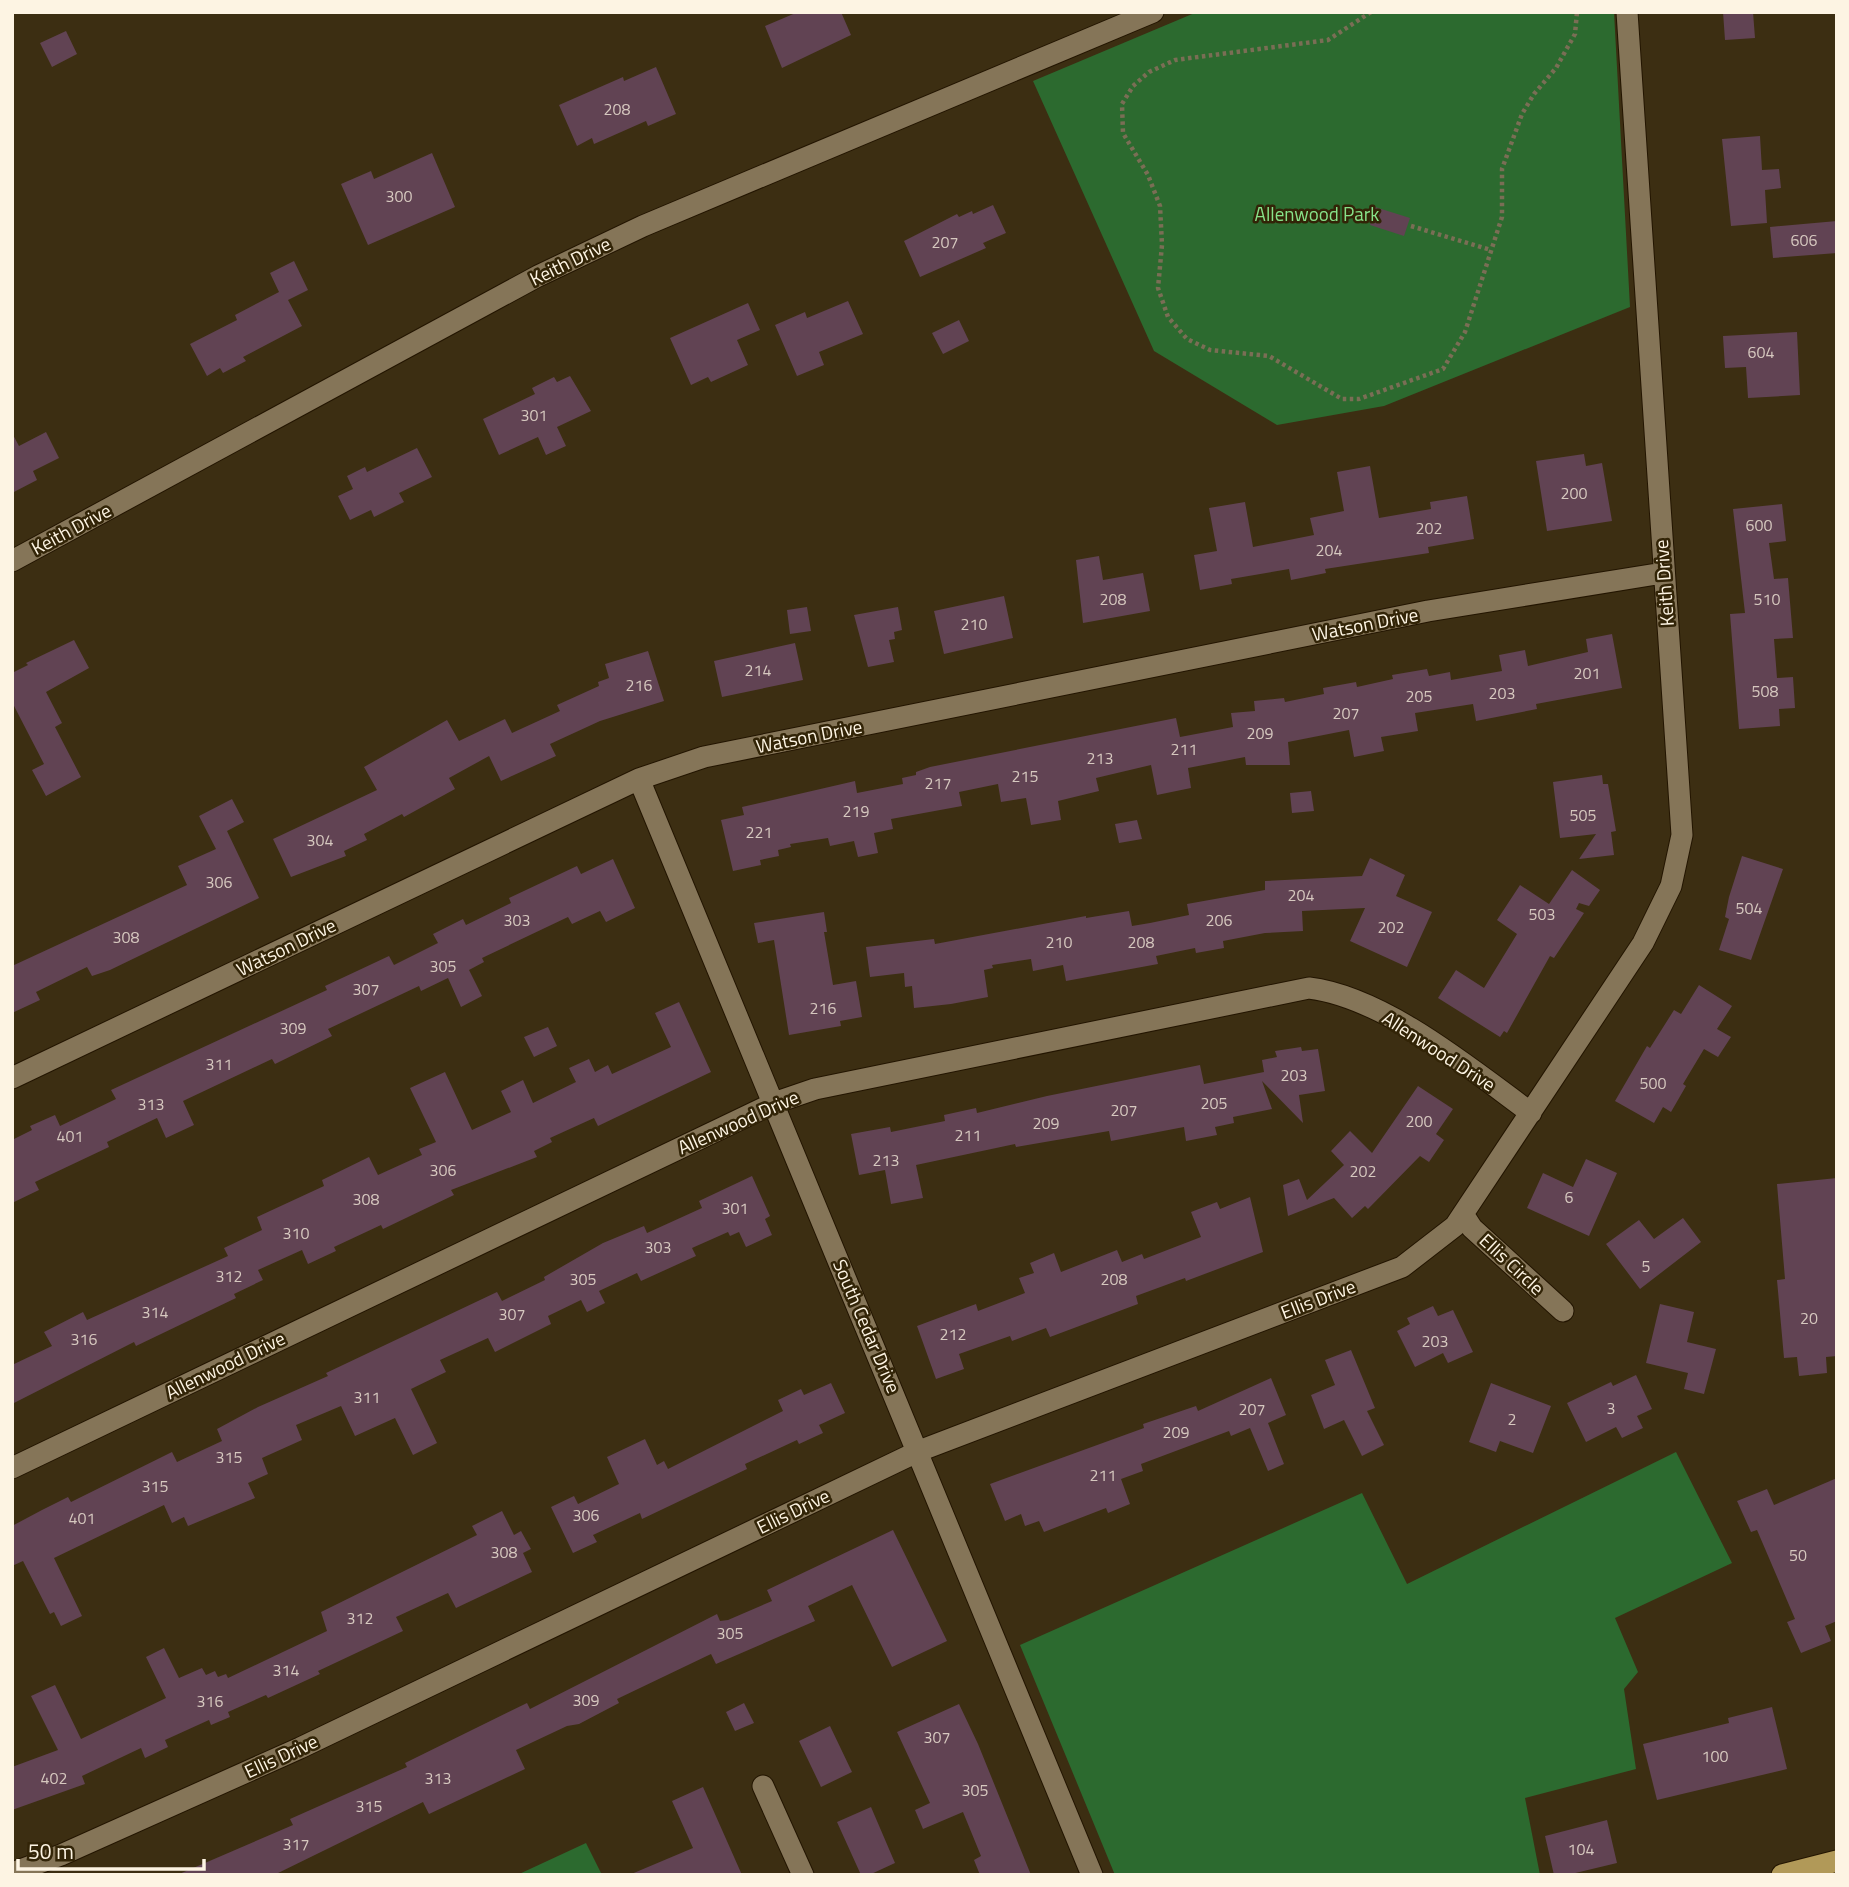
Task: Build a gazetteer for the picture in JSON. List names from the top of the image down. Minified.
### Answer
{"streets":{"street":["Keith Drive","Watson Drive","Allenwood Drive","Ellis Circle","Ellis Drive","South Cedar Drive"]},"crossings":[["Keith Drive","Watson Drive"],["Keith Drive","Allenwood Drive"],["Keith Drive","Ellis Drive"],["Watson Drive","South Cedar Drive"],["Allenwood Drive","Ellis Drive"],["Allenwood Drive","South Cedar Drive"],["Ellis Circle","Ellis Drive"],["Ellis Drive","South Cedar Drive"]],"parks":["Allenwood Park"],"house_numbers":["208","300","606","207","604","301","200","600","202","204","208","510","210","214","201","216","508","203","205","207","209","211","213","215","217","219","505","221","304","306","204","504","503","303","206","202","308","210","208","305","307","216","309","311","203","500","205","313","207","200","209","211","401","213","306","202","6","308","301","310","303","5","312","305","208","314","307","20","212","316","203","311","3","207","2","209","315","211","315","306","401","308","50","312","305","314","309","316","307","100","402","313","305","315","317","104"],"scale_bar":"50 m"}
